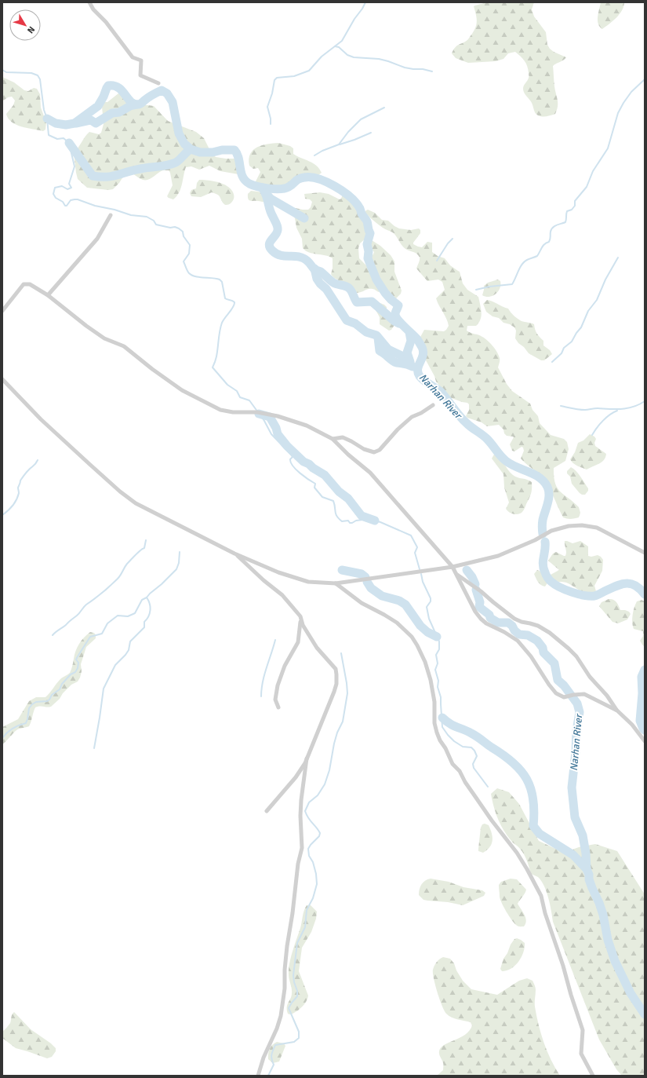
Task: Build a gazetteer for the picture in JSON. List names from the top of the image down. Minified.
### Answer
{"water":["Narhan River"],"north":"bottom right"}
